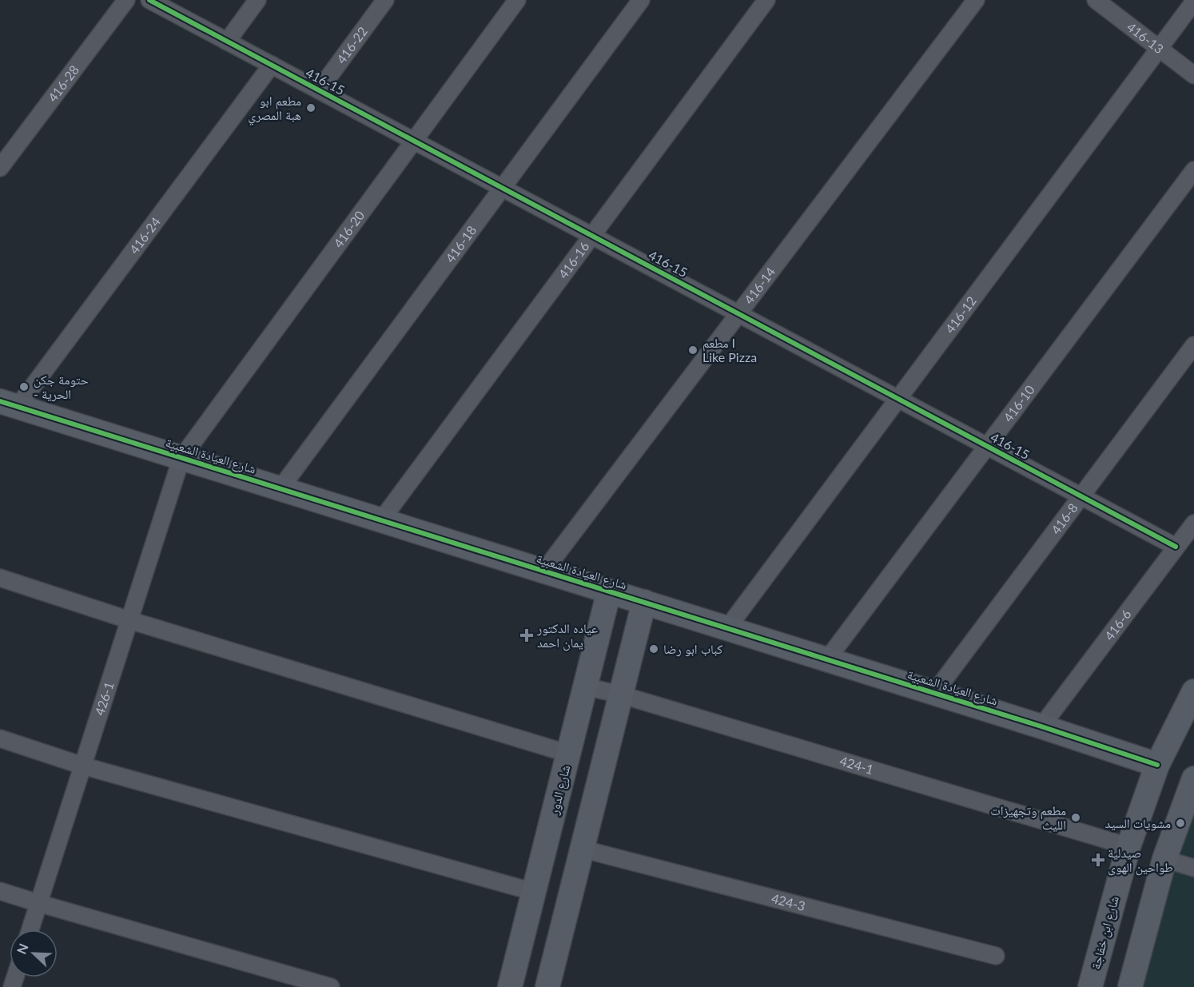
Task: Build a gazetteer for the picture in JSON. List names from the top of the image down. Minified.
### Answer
{"streets":{"street":["416-13","416-22","416-15","416-28","416-20","416-24","416-18","416-16","416-14","416-12","416-10","شارع العيادة الشعبية","416-8","416-6","426-1","424-1","شارع الدور","424-3","شارع ابن خفاجة"]},"crossings":[["416-13","416-12"],["416-22","416-15"],["416-15","416-20"],["416-15","416-24"],["416-15","416-18"],["416-15","416-16"],["416-15","416-14"],["416-15","416-12"],["416-15","416-10"],["416-15","416-8"],["416-15","416-6"],["416-20","شارع العيادة الشعبية"],["416-20","426-1"],["416-24","شارع العيادة الشعبية"],["416-18","شارع العيادة الشعبية"],["416-16","شارع العيادة الشعبية"],["416-14","شارع العيادة الشعبية"],["416-12","شارع العيادة الشعبية"],["416-10","شارع العيادة الشعبية"],["شارع العيادة الشعبية","416-8"],["شارع العيادة الشعبية","416-6"],["شارع العيادة الشعبية","426-1"],["شارع العيادة الشعبية","شارع الدور"],["شارع العيادة الشعبية","شارع ابن خفاجة"],["424-1","شارع الدور"],["424-1","شارع ابن خفاجة"]],"places":{"other":["مطعم ابو هبة المصري","مطعم I Like Pizza","حتومة جكن - الحرية","كباب ابو رضا","مطعم وتجهيزات الليث","مشويات السيد"],"health":["عياده الدكتور يمان احمد","صيدلية طواحين الهوى"]},"north":"top left"}
